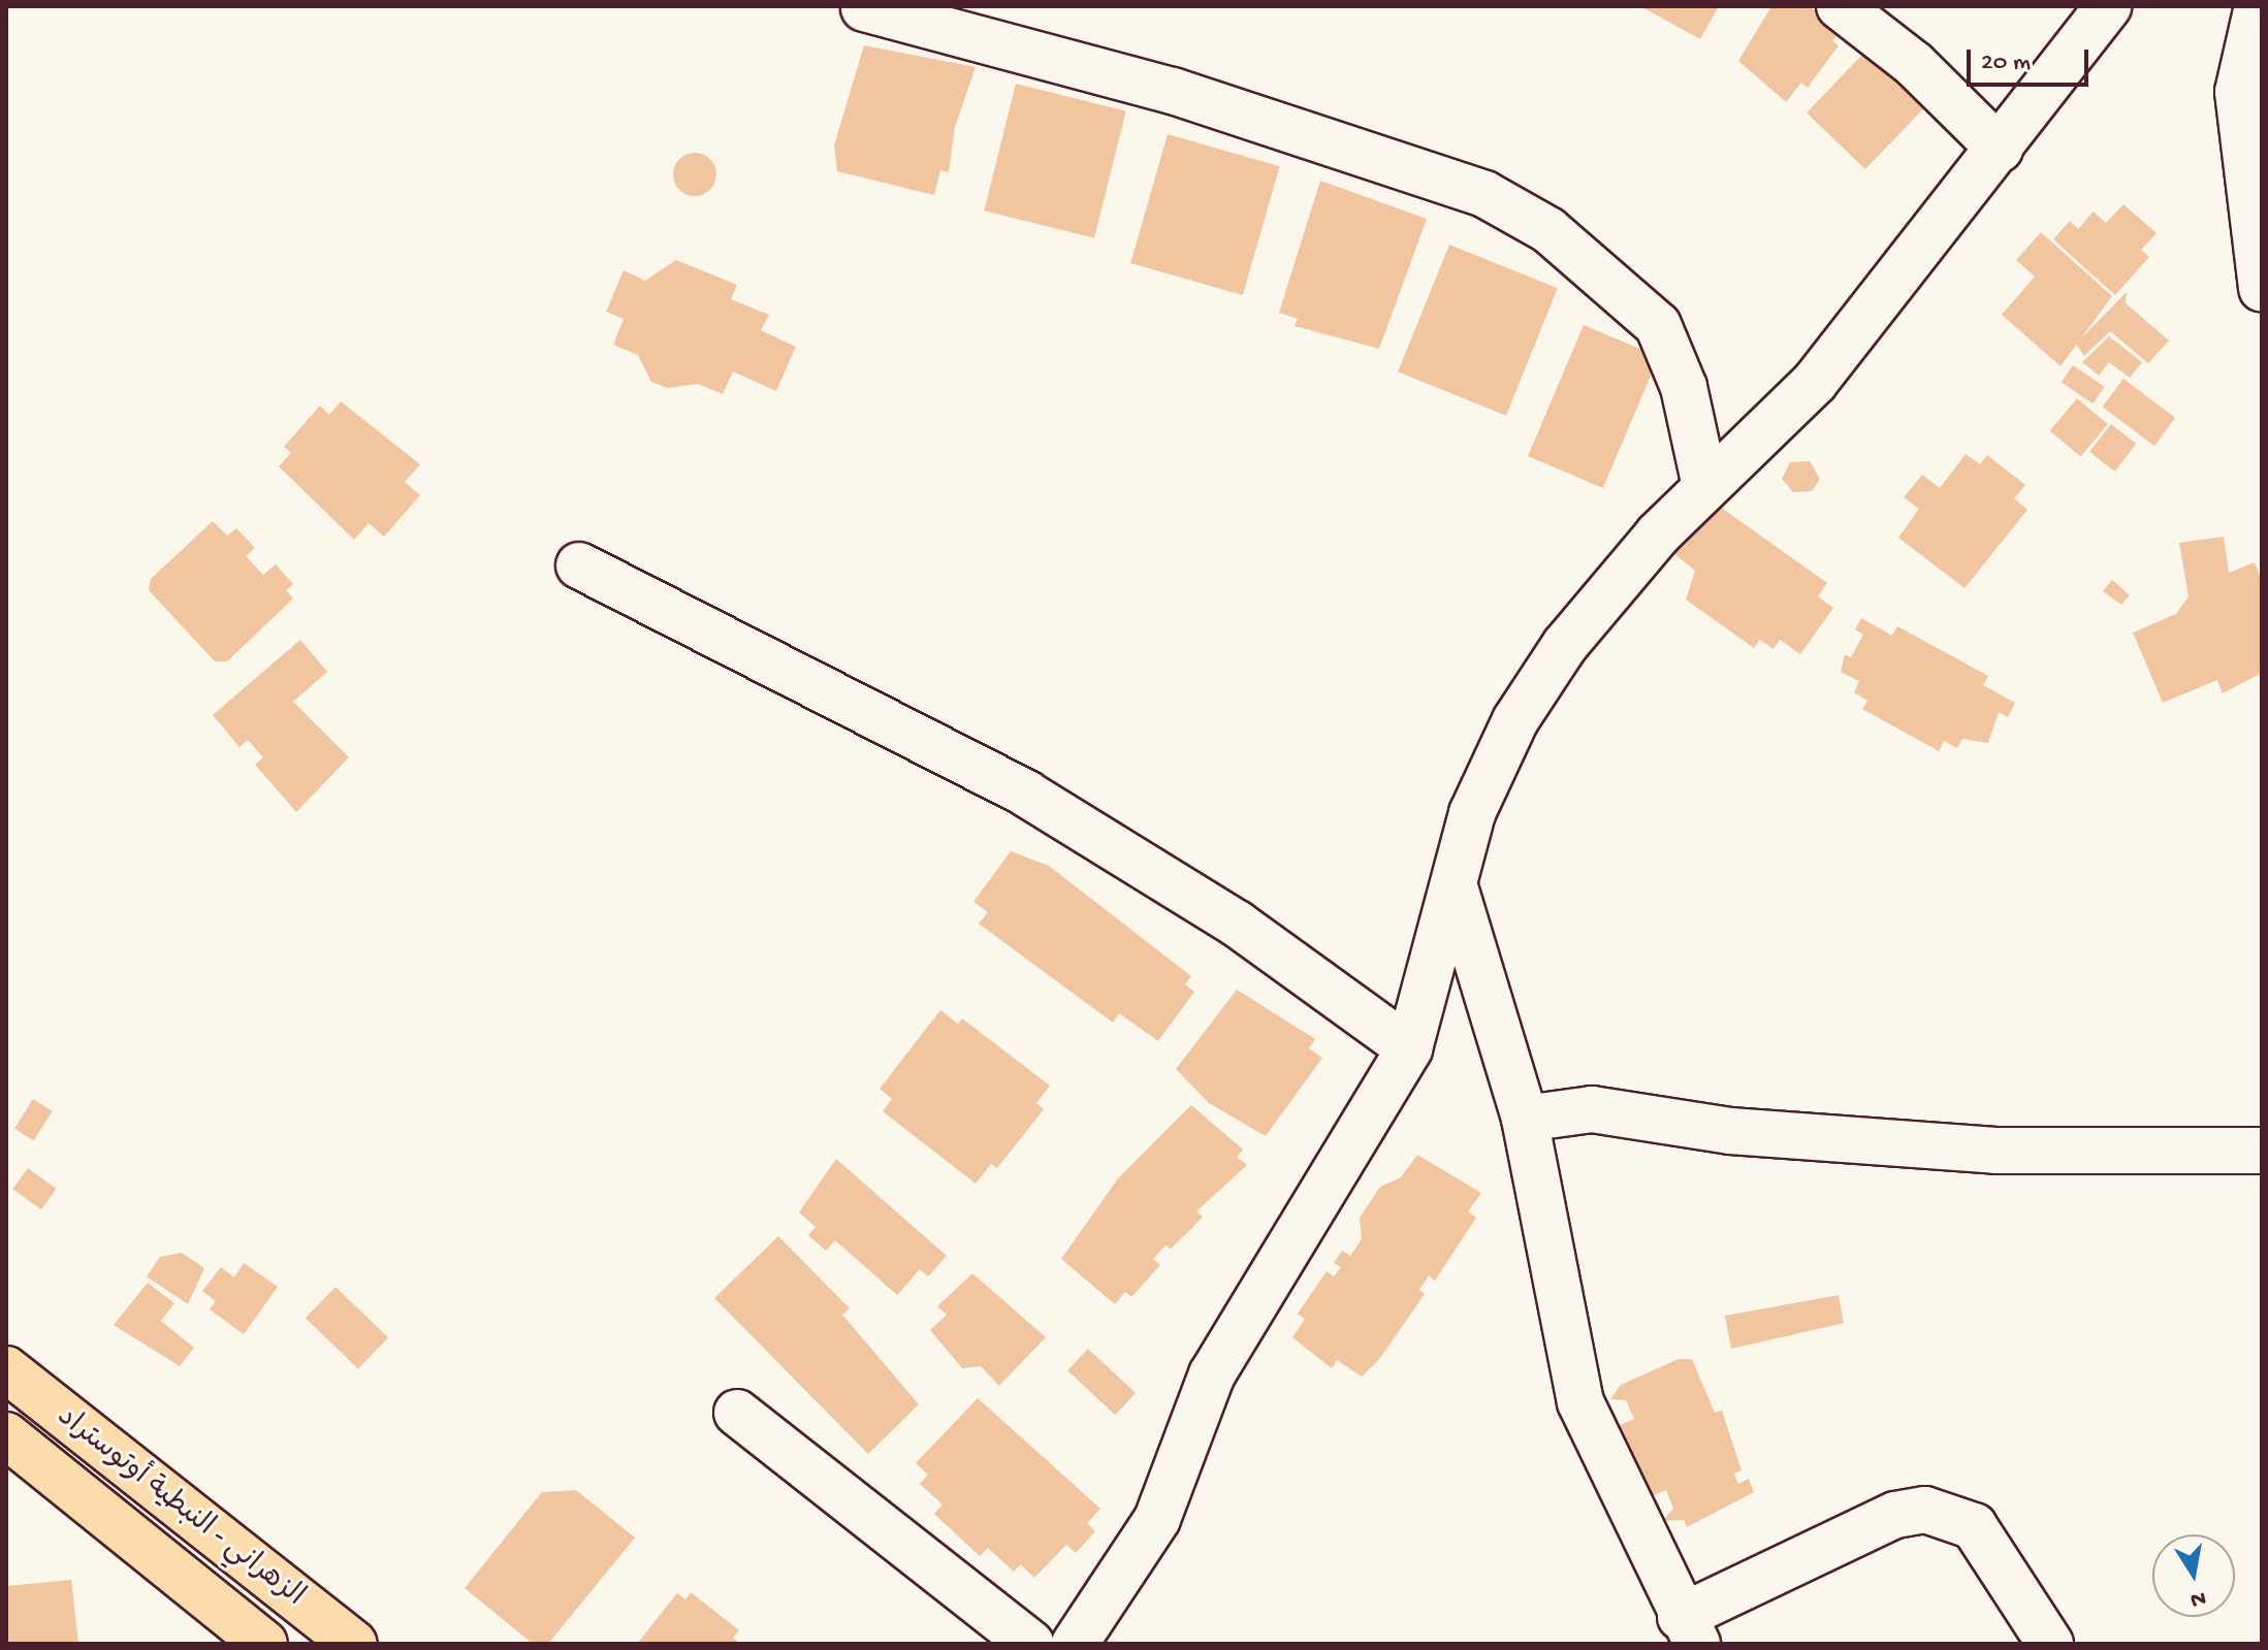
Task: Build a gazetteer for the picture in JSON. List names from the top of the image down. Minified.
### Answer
{"streets":{"highway":["الزهراني - النبطية أوتوستراد"]},"scale_bar":"20 m","north":"bottom"}
